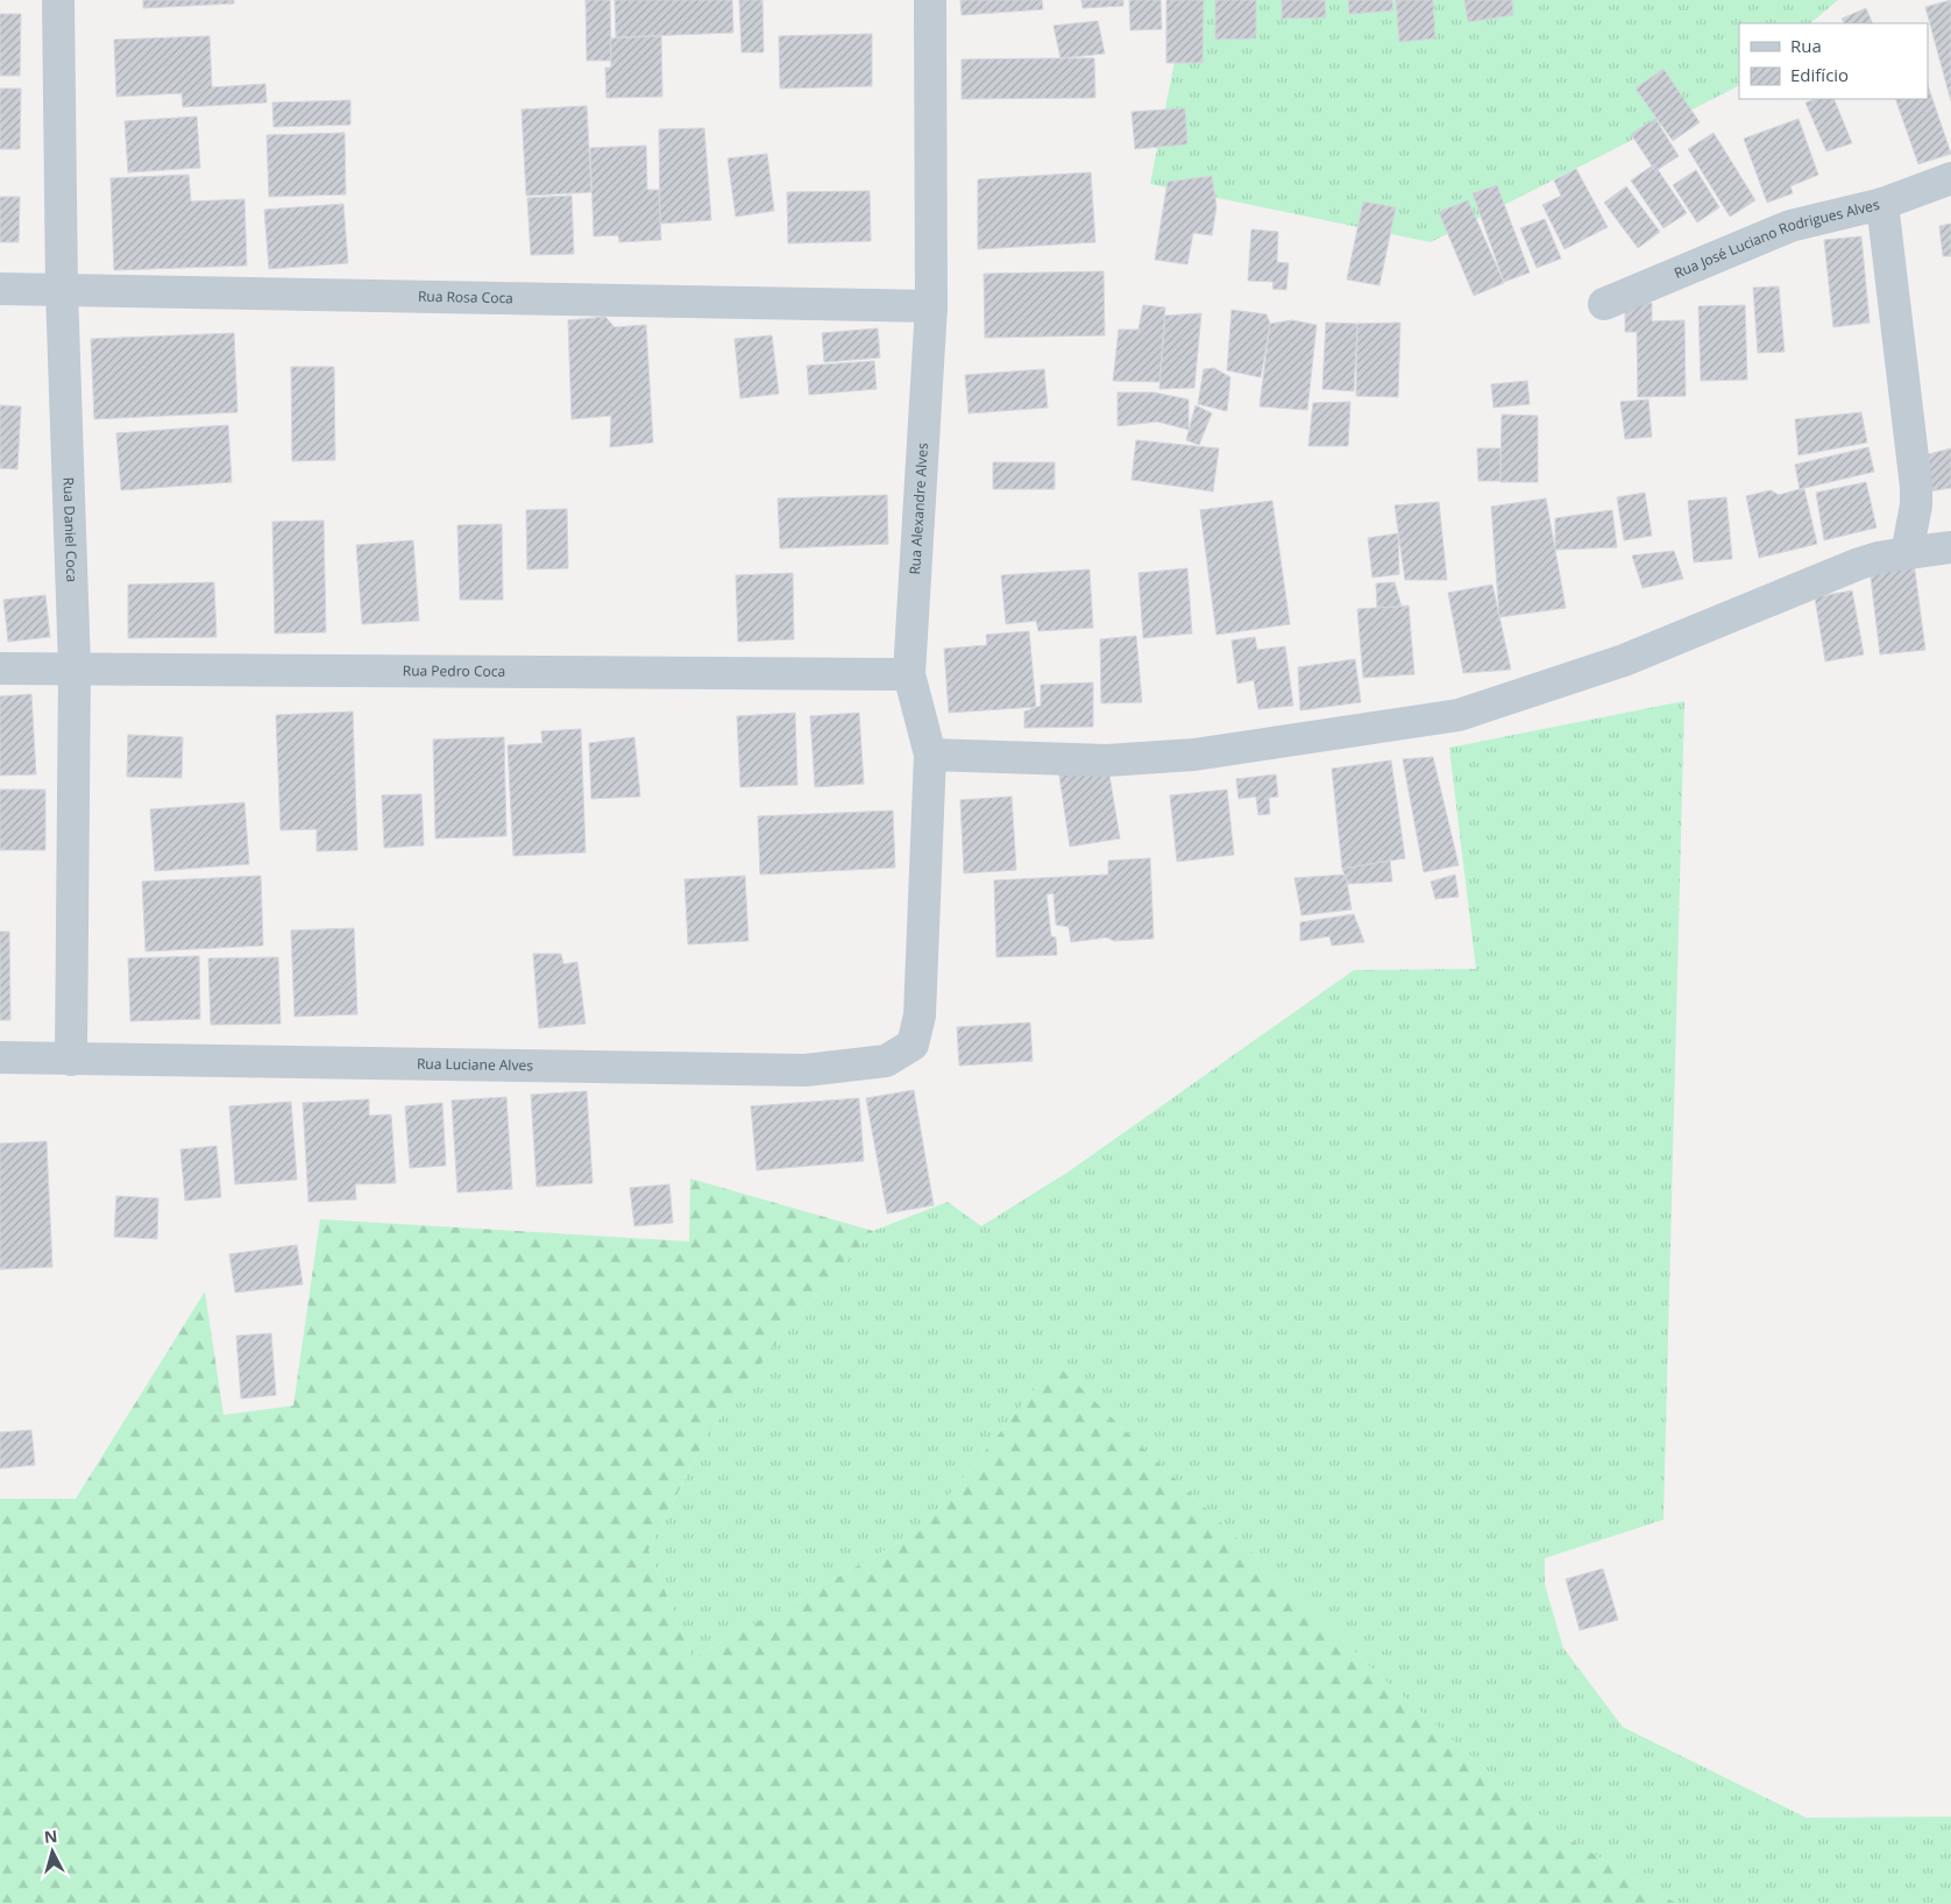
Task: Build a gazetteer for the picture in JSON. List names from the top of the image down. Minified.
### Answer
{"streets":{"street":["Rua José Luciano Rodrigues Alves","Rua Rosa Coca","Rua Alexandre Alves","Rua Daniel Coca","Rua Pedro Coca","Rua Luciane Alves"]},"crossings":[["Rua Rosa Coca","Rua Alexandre Alves"],["Rua Rosa Coca","Rua Daniel Coca"],["Rua Alexandre Alves","Rua Pedro Coca"],["Rua Alexandre Alves","Rua Luciane Alves"],["Rua Daniel Coca","Rua Pedro Coca"],["Rua Daniel Coca","Rua Luciane Alves"]],"legend":["Rua","Edifício"],"north":"top"}
